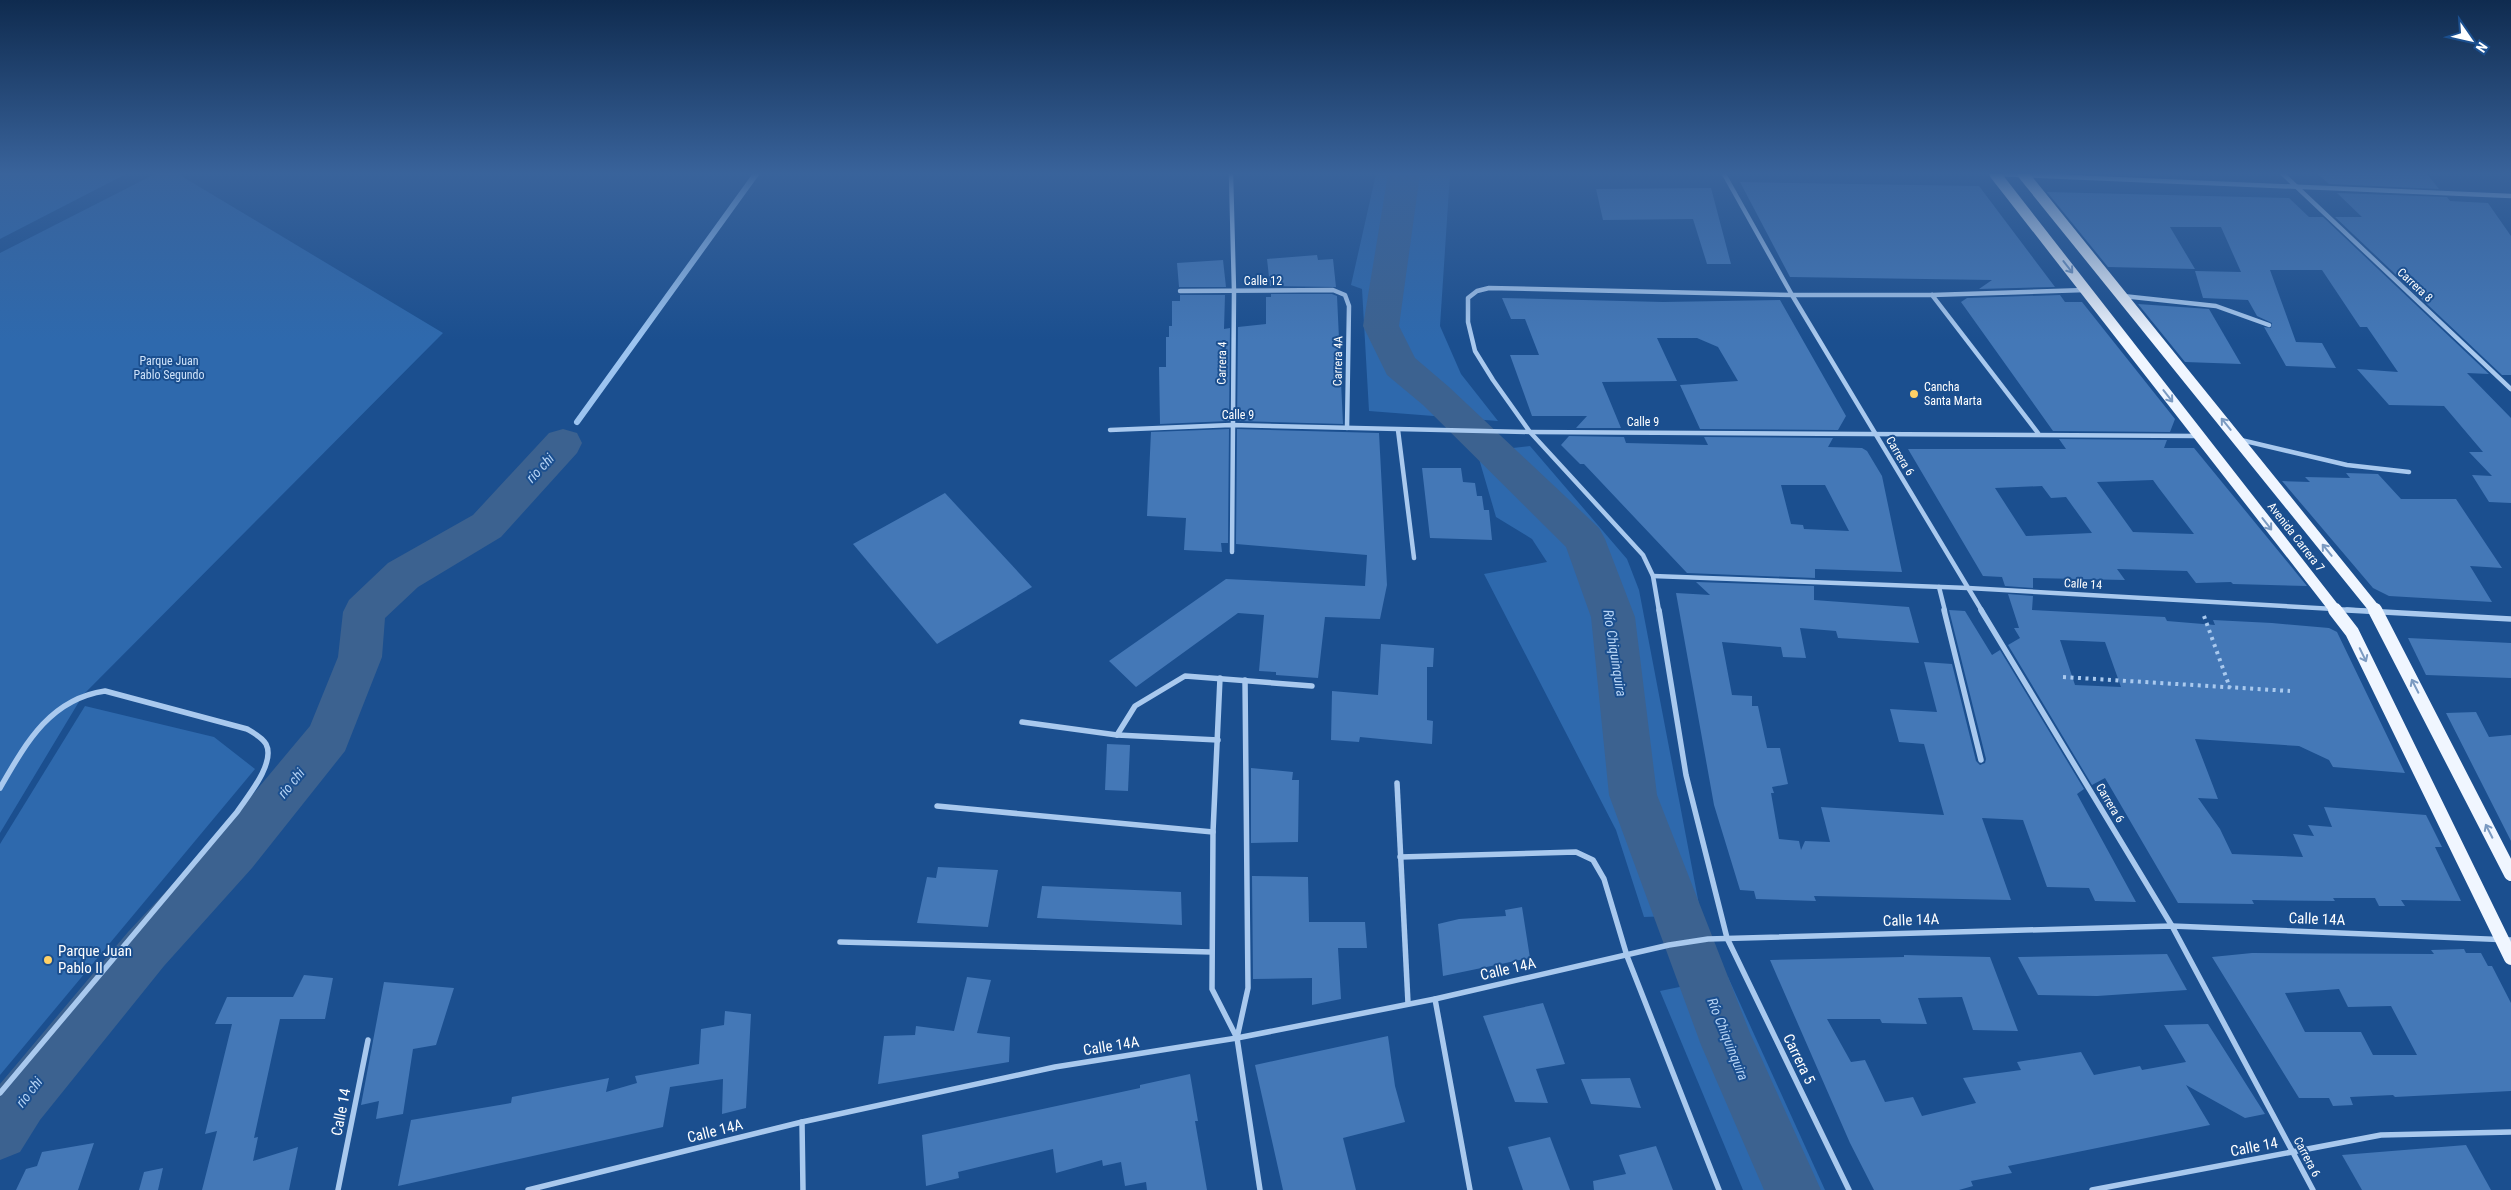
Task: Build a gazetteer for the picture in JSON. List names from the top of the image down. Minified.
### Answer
{"streets":{"main road":["Avenida Carrera 7"],"street":["Calle 12","Carrera 8","Carrera 4A","Carrera 4","Calle 9","Carrera 6","Calle 14","Calle 14A","Carrera 5"]},"crossings":[["Calle 12","Carrera 4A"],["Calle 12","Carrera 4"],["Carrera 4A","Calle 9"],["Carrera 4","Calle 9"],["Calle 9","Carrera 6"],["Calle 9","Avenida Carrera 7"],["Calle 9","Carrera 5"],["Carrera 6","Calle 14"],["Carrera 6","Calle 14A"],["Avenida Carrera 7","Calle 14"],["Avenida Carrera 7","Calle 14A"],["Calle 14","Carrera 5"],["Calle 14A","Carrera 5"]],"water":["rio chi","Río Chiquinquira"],"parks":["Parque Juan Pablo Segundo"],"places":["Cancha Santa Marta","Parque Juan Pablo II"],"north":"bottom right"}
